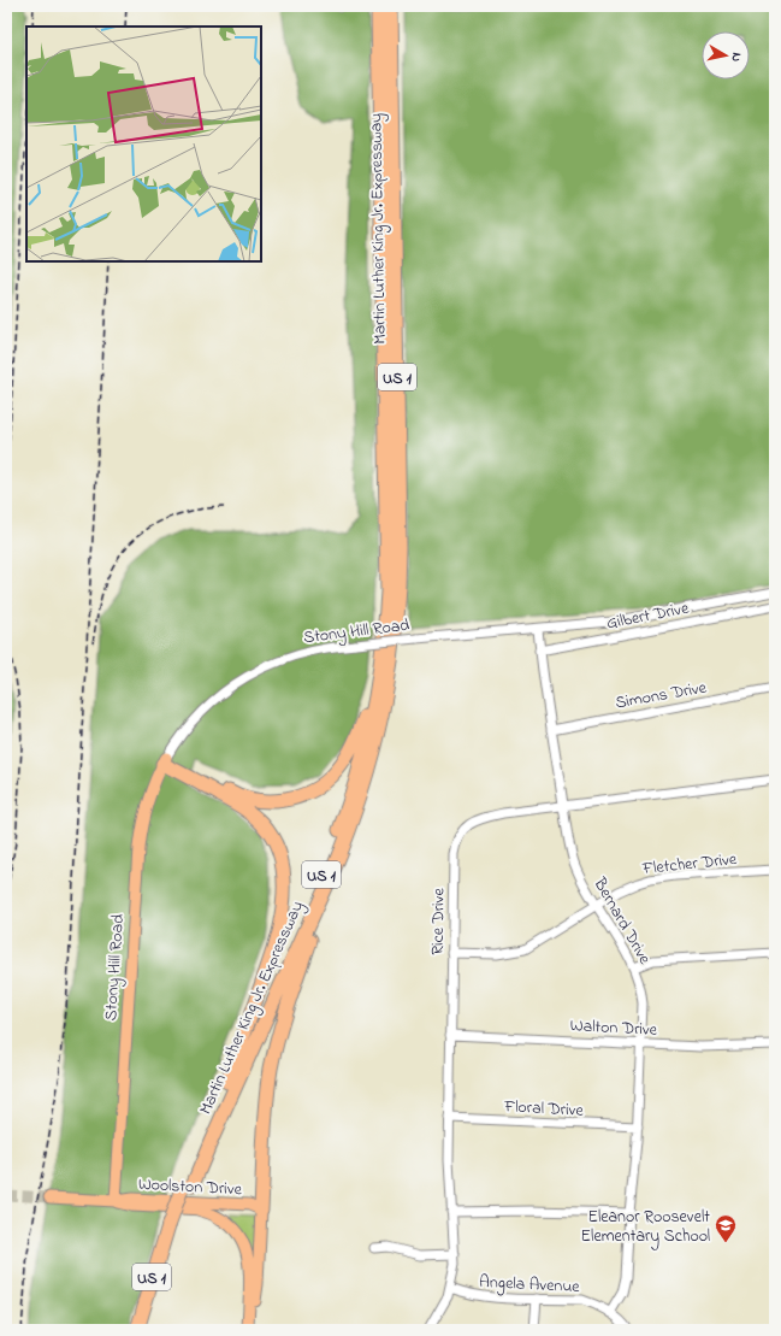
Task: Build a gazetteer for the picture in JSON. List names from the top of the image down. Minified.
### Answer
{"streets":{"highway":["Martin Luther King Jr. Expressway","US 1"],"main road":["Stony Hill Road","Woolston Drive"],"street":["Gilbert Drive","Simons Drive","Fletcher Drive","Bernard Drive","Rice Drive","Walton Drive","Floral Drive","Angela Avenue"]},"crossings":[["Gilbert Drive","Bernard Drive"],["Stony Hill Road","Bernard Drive"],["Stony Hill Road","Woolston Drive"],["Simons Drive","Bernard Drive"],["Fletcher Drive","Bernard Drive"],["Fletcher Drive","Rice Drive"],["Bernard Drive","Rice Drive"],["Bernard Drive","Walton Drive"],["Bernard Drive","Floral Drive"],["Bernard Drive","Angela Avenue"],["Rice Drive","Walton Drive"],["Rice Drive","Floral Drive"],["Rice Drive","Angela Avenue"]],"places":{"school or university":["Eleanor Roosevelt Elementary School"]},"north":"right"}
